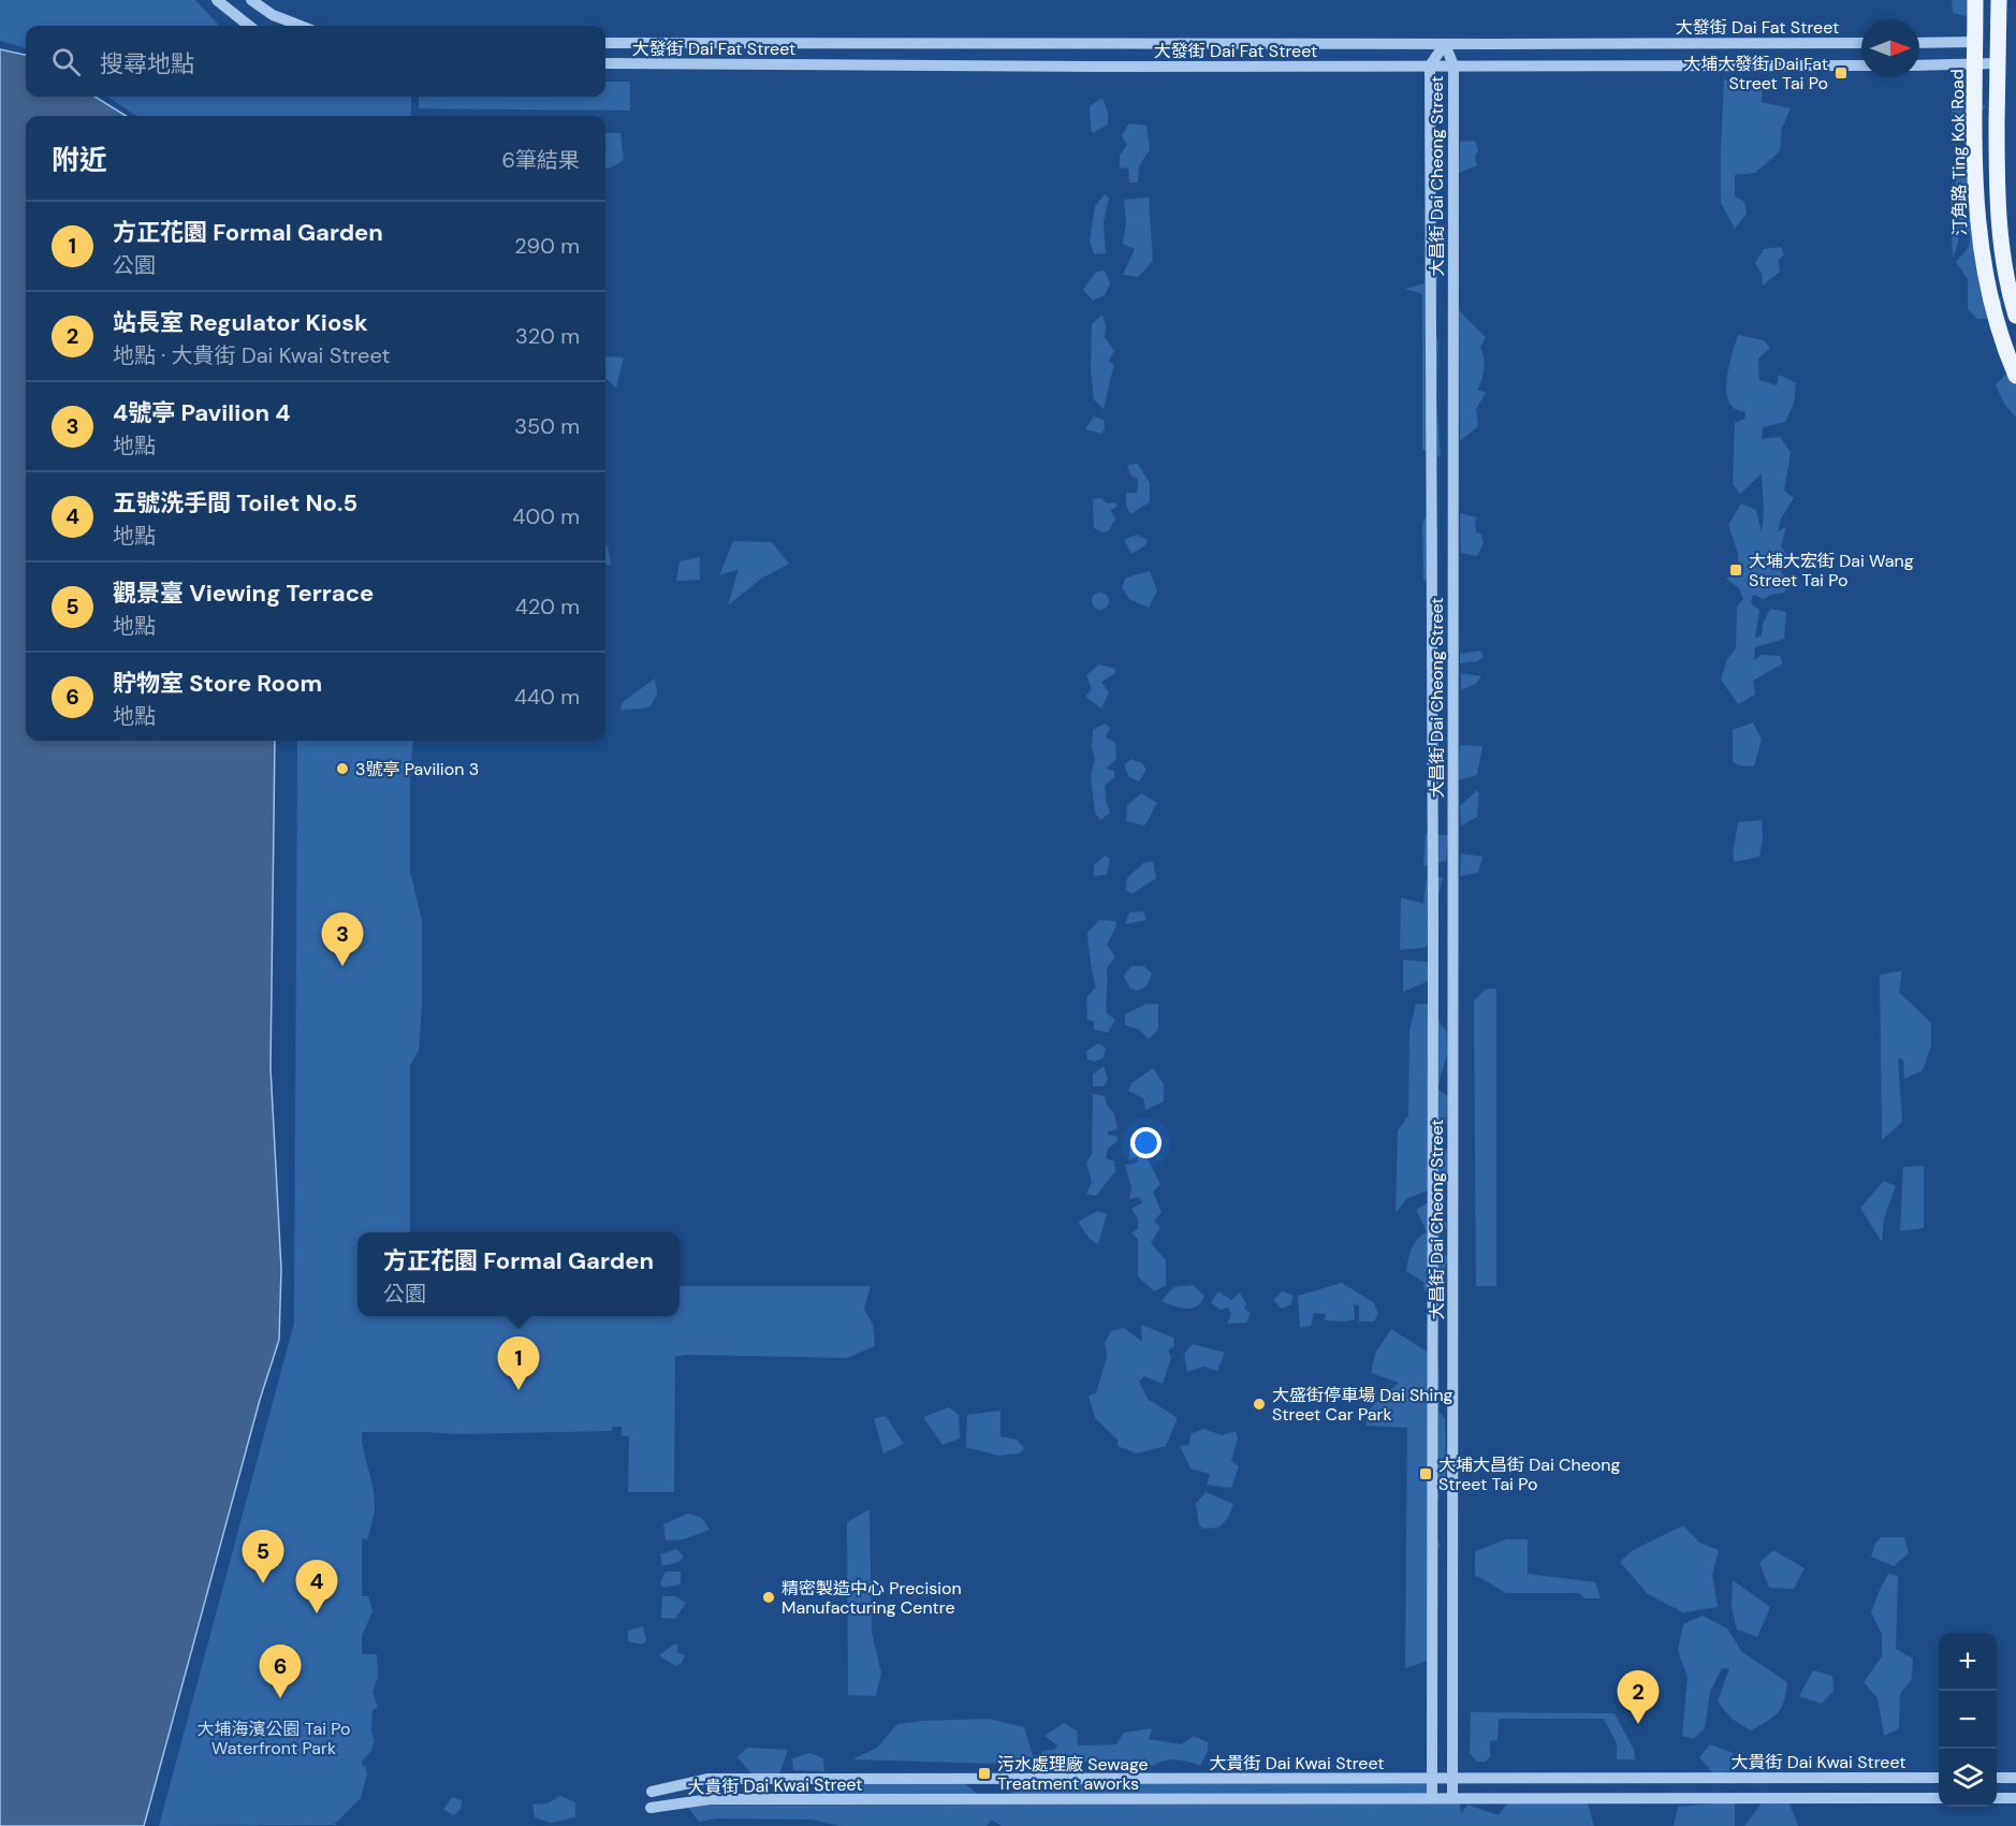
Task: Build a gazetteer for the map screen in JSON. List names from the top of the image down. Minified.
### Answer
{"streets":{"main road":["汀角路 Ting Kok Road"],"street":["大發街 Dai Fat Street","大昌街 Dai Cheong Street","大貴街 Dai Kwai Street"]},"crossings":[["大發街 Dai Fat Street","大昌街 Dai Cheong Street"],["大昌街 Dai Cheong Street","大貴街 Dai Kwai Street"]],"parks":["大埔海濱公園 Tai Po Waterfront Park"],"places":{"transit":["大埔大發街 Dai Fat Street Tai Po","大埔大宏街 Dai Wang Street Tai Po","大埔大昌街 Dai Cheong Street Tai Po","污水處理廠 Sewage Treatment aworks"],"other":["3號亭 Pavilion 3","大盛街停車場 Dai Shing Street Car Park","精密製造中心 Precision Manufacturing Centre"]},"north":"right","page":{"search":"搜尋地點","heading":["附近","6筆結果"],"list":[{"mark":"1","name":"方正花園 Formal Garden","note":"公園","value":"290 m"},{"mark":"2","name":"站長室 Regulator Kiosk","note":"地點 · 大貴街 Dai Kwai Street","value":"320 m"},{"mark":"3","name":"4號亭 Pavilion 4","note":"地點","value":"350 m"},{"mark":"4","name":"五號洗手間 Toilet No.5","note":"地點","value":"400 m"},{"mark":"5","name":"觀景臺 Viewing Terrace","note":"地點","value":"420 m"},{"mark":"6","name":"貯物室 Store Room","note":"地點","value":"440 m"}],"pins":["3","1","5","4","6","2"],"popup":["方正花園 Formal Garden","公園"],"map_buttons":["+","−"]}}
